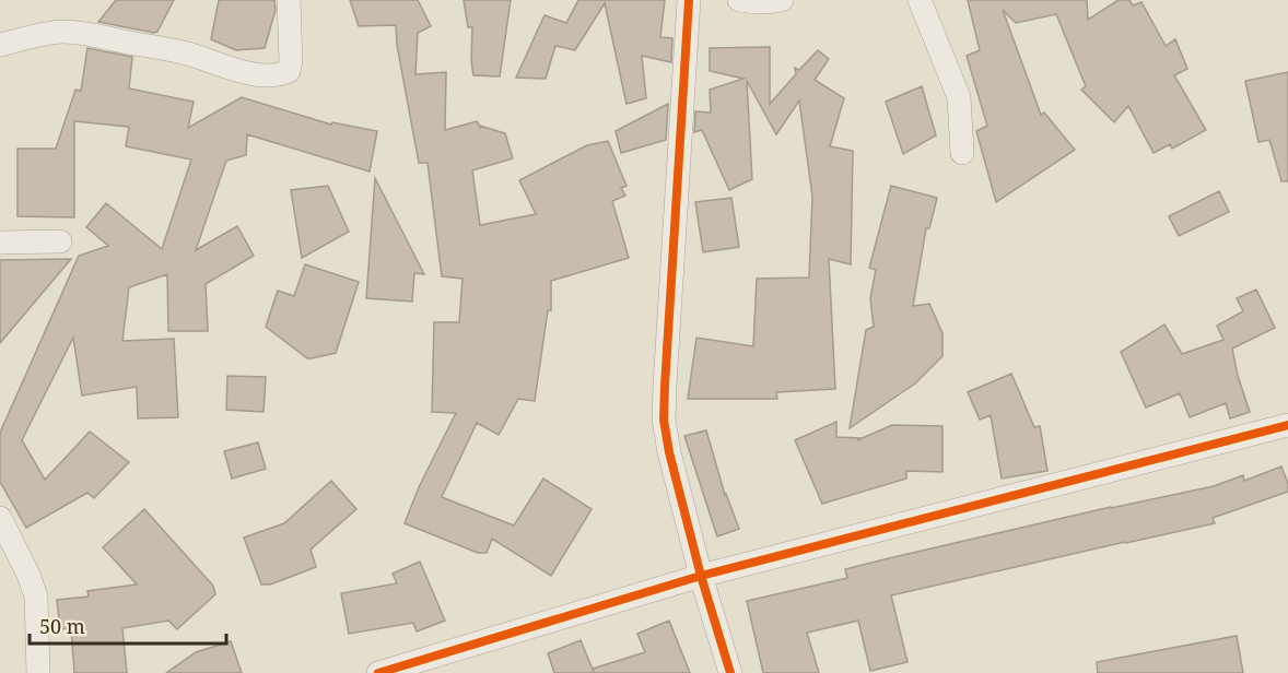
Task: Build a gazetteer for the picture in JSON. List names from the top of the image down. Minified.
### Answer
{"scale_bar":"50 m"}
